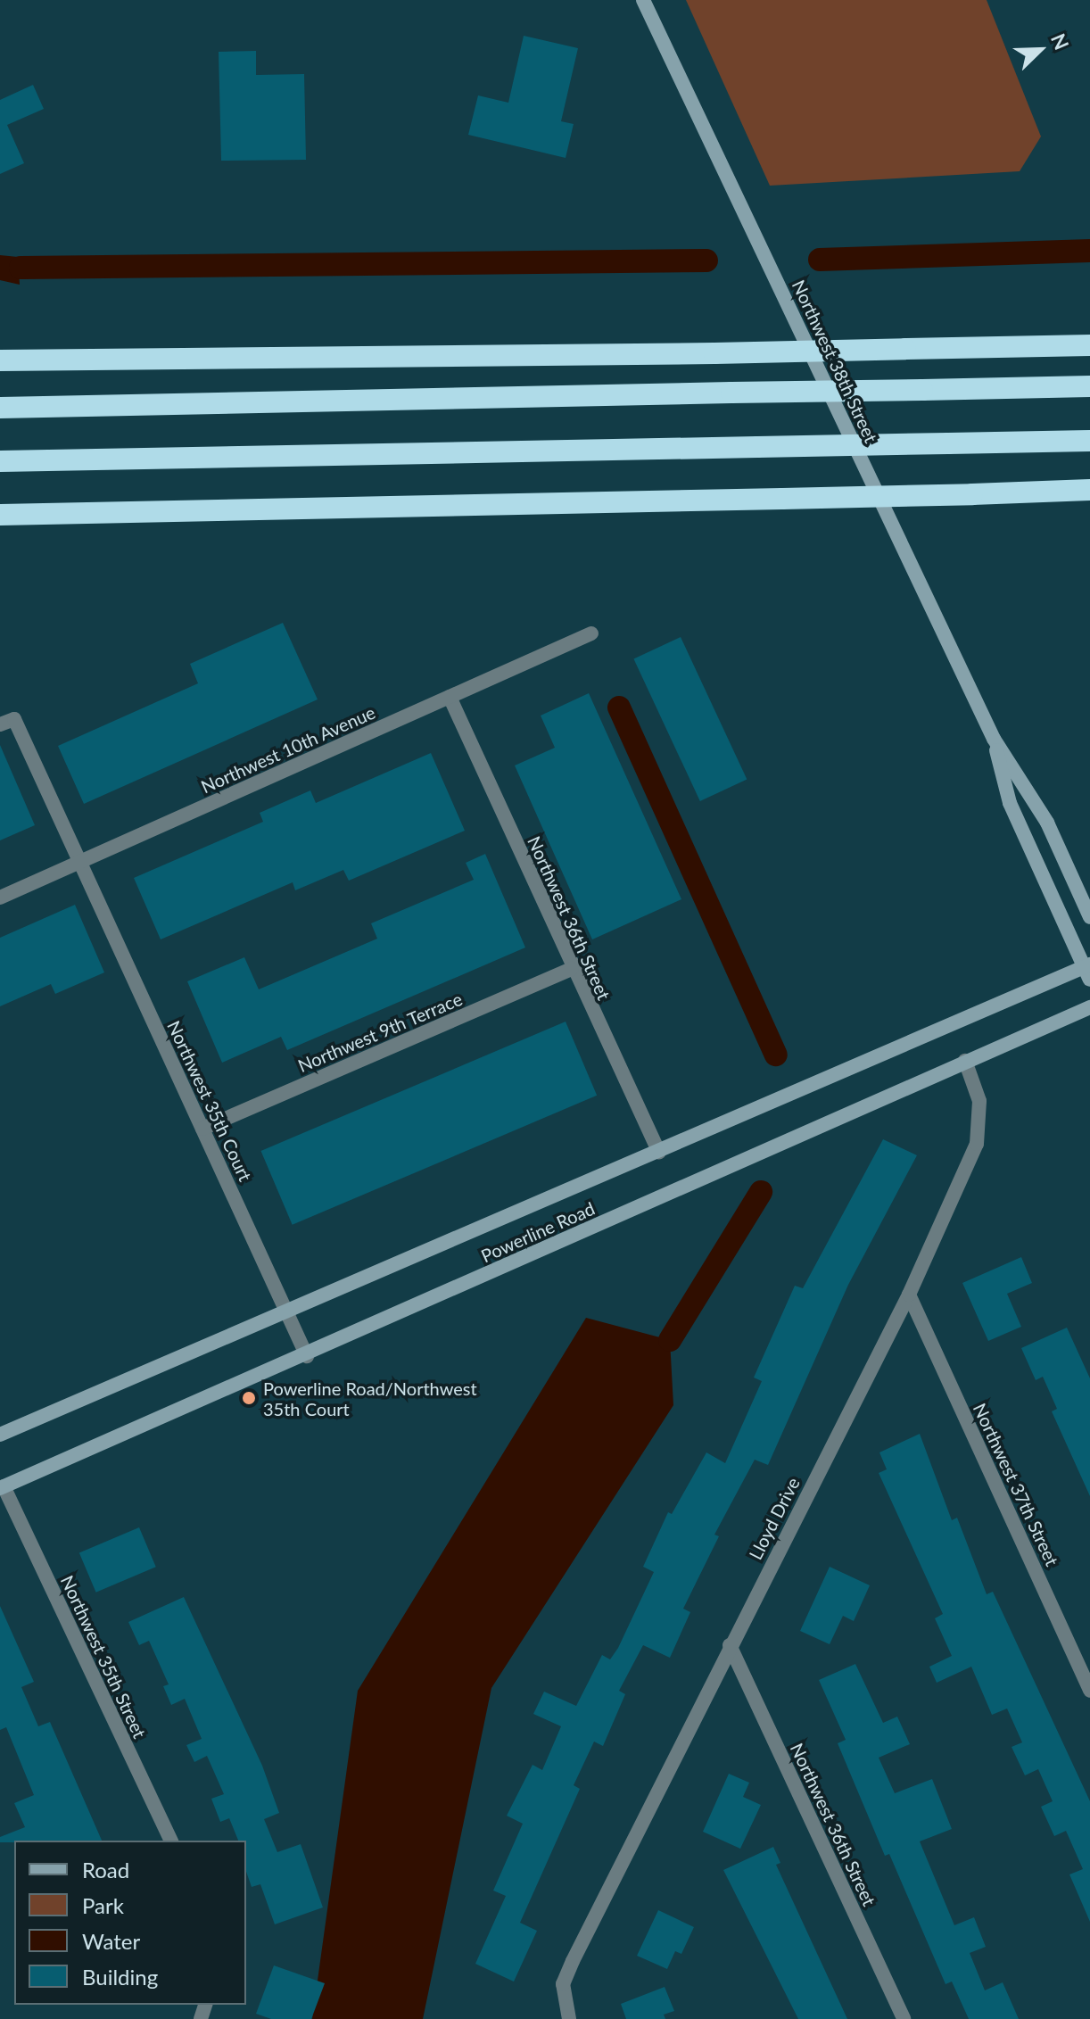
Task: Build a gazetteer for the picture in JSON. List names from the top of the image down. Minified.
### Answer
{"streets":{"main road":["Northwest 38th Street","Powerline Road"],"street":["Northwest 10th Avenue","Northwest 36th Street","Northwest 9th Terrace","Northwest 35th Court","Northwest 37th Street","Lloyd Drive","Northwest 35th Street"]},"crossings":[["Northwest 38th Street","Powerline Road"],["Northwest 10th Avenue","Northwest 36th Street"],["Northwest 10th Avenue","Northwest 35th Court"],["Northwest 36th Street","Northwest 9th Terrace"],["Northwest 36th Street","Powerline Road"],["Northwest 36th Street","Lloyd Drive"],["Northwest 9th Terrace","Northwest 35th Court"],["Northwest 35th Court","Powerline Road"],["Powerline Road","Lloyd Drive"],["Powerline Road","Northwest 35th Street"],["Northwest 37th Street","Lloyd Drive"]],"places":["Powerline Road/Northwest 35th Court"],"legend":["Road","Park","Water","Building"],"north":"top right"}
